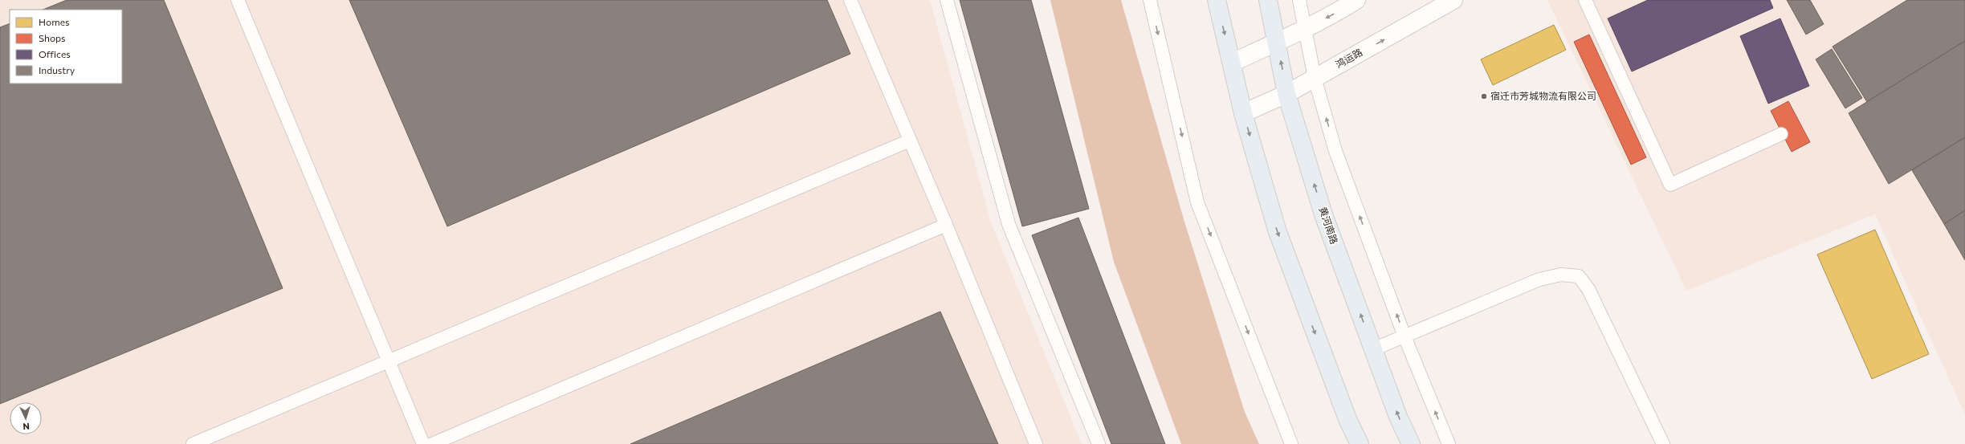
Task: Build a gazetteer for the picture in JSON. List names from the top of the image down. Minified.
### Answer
{"streets":{"main road":["黄河南路"],"street":["鸿运路"]},"crossings":[["鸿运路","黄河南路"]],"places":["宿迁市芳城物流有限公司"],"legend":["Homes","Shops","Offices","Industry"],"north":"bottom"}
